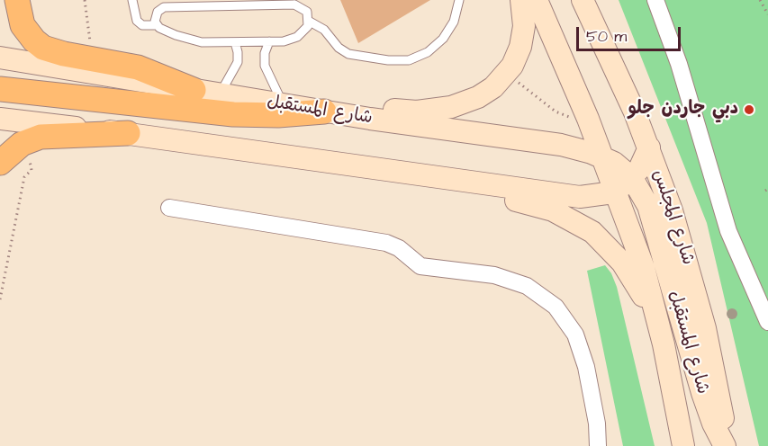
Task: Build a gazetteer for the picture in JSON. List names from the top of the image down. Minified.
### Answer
{"streets":{"main road":["شارع المستقبل","شارع المجلس"]},"crossings":[["شارع المستقبل","شارع المجلس"]],"places":["دبي جاردن جلو"],"scale_bar":"50 m"}
